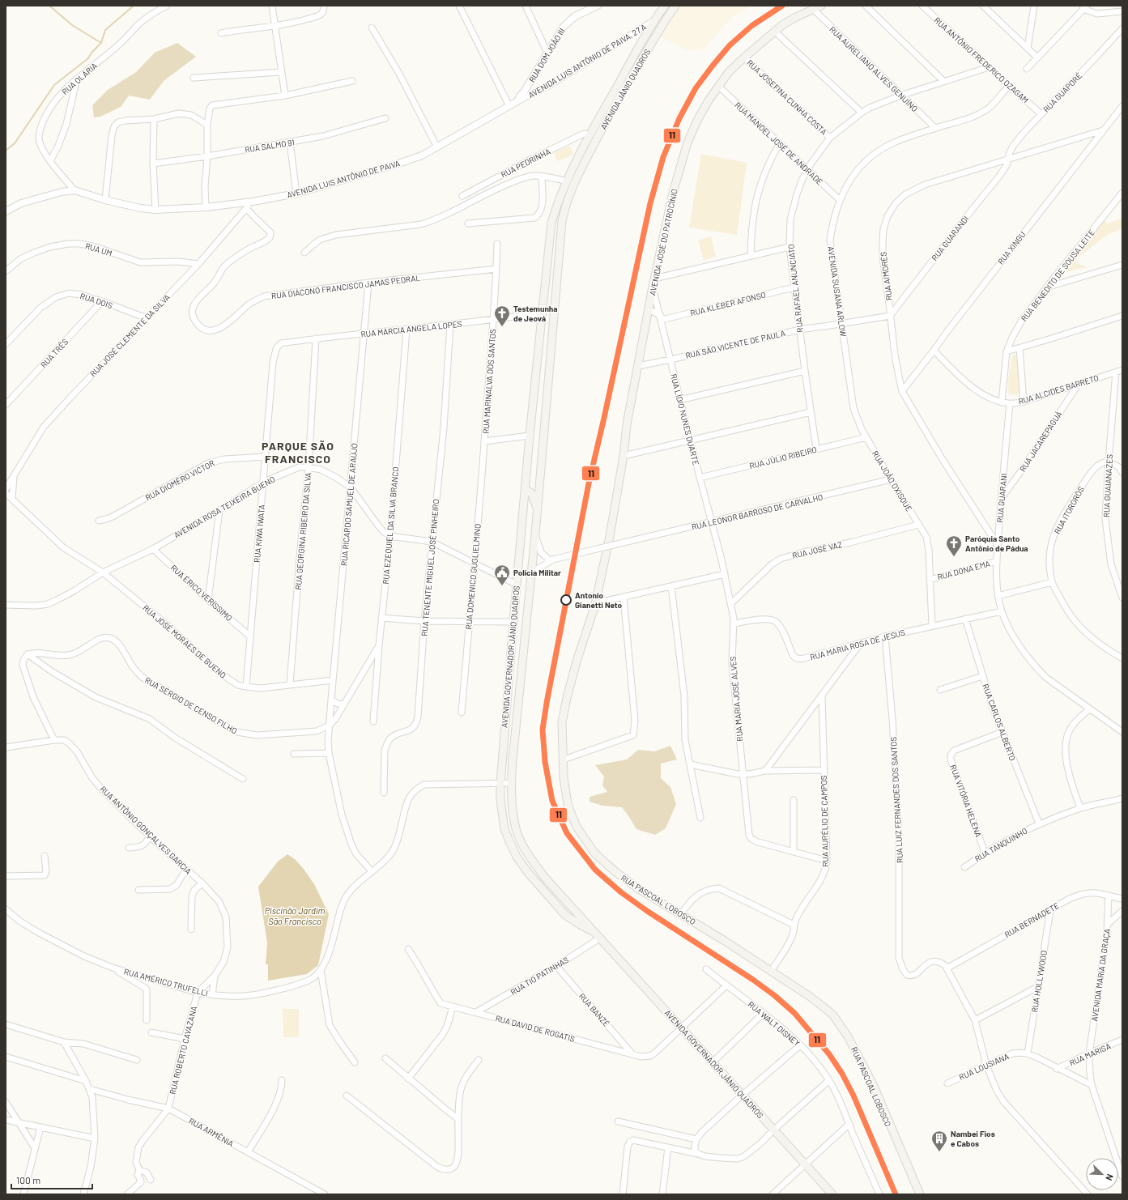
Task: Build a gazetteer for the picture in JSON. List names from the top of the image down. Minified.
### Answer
{"streets":{"main road":["AVENIDA JÂNIO QUADROS","AVENIDA JOSÉ DO PATROCÍNIO","AVENIDA GOVERNADOR JÂNIO QUADROS","RUA PASCOAL LOBOSCO"],"street":["RUA DOM JOÃO III","RUA ANTÔNIO FREDERICO OZAGAM","AVENIDA LUIS ANTÔNIO DE PAIVA, 27 A","RUA AURELIANO ALVES GENUÍNO","RUA OLÁRIA","RUA GUAPORÉ","RUA JOSEFINA CUNHA COSTA","RUA MANOEL JOSÉ DE ANDRADE","RUA SALMO 91","RUA PEDRINHA","AVENIDA LUIS ANTÔNIO DE PAIVA","RUA GUARANDI","RUA XINGU","RUA UM","RUA BENEDITO DE SOUSA LEITE","RUA AIMORÉS","RUA DIÁCONO FRANCISCO JAMAS PEDRAL","RUA RAFAEL ANUNCIATO","AVENIDA SUSANA ARLOW","RUA DOIS","RUA KLÉBER AFONSO","RUA MÁRCIA ANGELA LOPES","RUA JOSÉ CLEMENTE DA SILVA","RUA SÃO VICENTE DE PAULA","RUA TRÊS","RUA MARINALVA DOS SANTOS","RUA ALCIDES BARRETO","RUA LÍDIO NUNES DUARTE","RUA JACAREPAGUÁ","RUA JÚLIO RIBEIRO","RUA DIOMÉRO VICTOR","RUA JOÃO OXISQUE","RUA GUAIANAZES","RUA GUARANI","RUA RICARDO SAMUEL DE ARAÚJO","AVENIDA ROSA TEIXEIRA BUENO","RUA ITORORÓS","RUA LEONOR BARROSO DE CARVALHO","RUA EZEQUIEL DA SILVA BRANCO","RUA GEORGINA RIBEIRO DA SILVA","RUA KIWA IWATA","RUA JOSÉ VAZ","RUA TENENTE MIGUEL JOSÉ PINHEIRO","RUA DONA EMA","RUA DOMENICO GUGLIELMINO","RUA ÉRICO VERÍSSIMO","RUA JOSÉ MORAES DE BUENO","RUA MARIA ROSA DE JESUS","RUA MARIA JOSÉ ALVES","RUA SÉRGIO DE CENSO FILHO","RUA CARLOS ALBERTO","RUA LUIZ FERNANDES DOS SANTOS","RUA VITÓRIA HELENA","RUA AURÉLIO DE CAMPOS","RUA ANTÔNIO GONÇALVES GARCIA","RUA TANQUINHO","RUA BERNADETE","AVENIDA MARIA DA GRAÇA","RUA TIO PATINHAS","RUA HOLLYWOOD","RUA AMÉRICO TRUFELLI","RUA BANZÉ","RUA WALT DISNEY","RUA DAVID DE ROGATIS","RUA ROBERTO CAVAZANA","RUA MARISA","RUA LOUSIANA","RUA ARMÊNIA"]},"crossings":[["RUA DOM JOÃO III","AVENIDA LUIS ANTÔNIO DE PAIVA, 27 A"],["RUA DOM JOÃO III","AVENIDA LUIS ANTÔNIO DE PAIVA"],["RUA ANTÔNIO FREDERICO OZAGAM","RUA GUAPORÉ"],["RUA ANTÔNIO FREDERICO OZAGAM","RUA RAFAEL ANUNCIATO"],["RUA ANTÔNIO FREDERICO OZAGAM","AVENIDA SUSANA ARLOW"],["AVENIDA LUIS ANTÔNIO DE PAIVA, 27 A","AVENIDA JÂNIO QUADROS"],["AVENIDA LUIS ANTÔNIO DE PAIVA, 27 A","AVENIDA LUIS ANTÔNIO DE PAIVA"],["RUA AURELIANO ALVES GENUÍNO","AVENIDA JOSÉ DO PATROCÍNIO"],["RUA AURELIANO ALVES GENUÍNO","RUA RAFAEL ANUNCIATO"],["RUA AURELIANO ALVES GENUÍNO","AVENIDA SUSANA ARLOW"],["RUA OLÁRIA","AVENIDA LUIS ANTÔNIO DE PAIVA"],["AVENIDA JÂNIO QUADROS","RUA PEDRINHA"],["AVENIDA JÂNIO QUADROS","AVENIDA GOVERNADOR JÂNIO QUADROS"],["RUA GUAPORÉ","RUA GUARANDI"],["RUA GUAPORÉ","RUA AIMORÉS"],["RUA JOSEFINA CUNHA COSTA","AVENIDA JOSÉ DO PATROCÍNIO"],["RUA JOSEFINA CUNHA COSTA","RUA RAFAEL ANUNCIATO"],["RUA MANOEL JOSÉ DE ANDRADE","AVENIDA JOSÉ DO PATROCÍNIO"],["RUA MANOEL JOSÉ DE ANDRADE","RUA RAFAEL ANUNCIATO"],["RUA MANOEL JOSÉ DE ANDRADE","AVENIDA SUSANA ARLOW"],["AVENIDA LUIS ANTÔNIO DE PAIVA","RUA JOSÉ CLEMENTE DA SILVA"],["RUA GUARANDI","RUA AIMORÉS"],["RUA GUARANDI","RUA SÃO VICENTE DE PAULA"],["AVENIDA JOSÉ DO PATROCÍNIO","RUA SÃO VICENTE DE PAULA"],["AVENIDA JOSÉ DO PATROCÍNIO","RUA LÍDIO NUNES DUARTE"],["AVENIDA JOSÉ DO PATROCÍNIO","RUA PASCOAL LOBOSCO"],["RUA XINGU","RUA AIMORÉS"],["RUA XINGU","RUA ALCIDES BARRETO"],["RUA UM","RUA JOSÉ CLEMENTE DA SILVA"],["RUA BENEDITO DE SOUSA LEITE","RUA ALCIDES BARRETO"],["RUA AIMORÉS","RUA SÃO VICENTE DE PAULA"],["RUA AIMORÉS","RUA GUARANI"],["RUA DIÁCONO FRANCISCO JAMAS PEDRAL","RUA JOSÉ CLEMENTE DA SILVA"],["RUA DIÁCONO FRANCISCO JAMAS PEDRAL","RUA MARINALVA DOS SANTOS"],["RUA DIÁCONO FRANCISCO JAMAS PEDRAL","RUA RICARDO SAMUEL DE ARAÚJO"],["RUA RAFAEL ANUNCIATO","RUA KLÉBER AFONSO"],["RUA RAFAEL ANUNCIATO","RUA SÃO VICENTE DE PAULA"],["RUA RAFAEL ANUNCIATO","RUA JÚLIO RIBEIRO"],["AVENIDA SUSANA ARLOW","RUA SÃO VICENTE DE PAULA"],["AVENIDA SUSANA ARLOW","RUA JÚLIO RIBEIRO"],["AVENIDA SUSANA ARLOW","RUA JOÃO OXISQUE"],["RUA DOIS","RUA JOSÉ CLEMENTE DA SILVA"],["RUA DOIS","RUA TRÊS"],["RUA KLÉBER AFONSO","RUA LÍDIO NUNES DUARTE"],["RUA MÁRCIA ANGELA LOPES","RUA MARINALVA DOS SANTOS"],["RUA MÁRCIA ANGELA LOPES","RUA RICARDO SAMUEL DE ARAÚJO"],["RUA MÁRCIA ANGELA LOPES","RUA EZEQUIEL DA SILVA BRANCO"],["RUA MÁRCIA ANGELA LOPES","RUA GEORGINA RIBEIRO DA SILVA"],["RUA MÁRCIA ANGELA LOPES","RUA KIWA IWATA"],["RUA MÁRCIA ANGELA LOPES","RUA TENENTE MIGUEL JOSÉ PINHEIRO"],["RUA MÁRCIA ANGELA LOPES","AVENIDA GOVERNADOR JÂNIO QUADROS"],["RUA SÃO VICENTE DE PAULA","RUA LÍDIO NUNES DUARTE"],["RUA MARINALVA DOS SANTOS","RUA DOMENICO GUGLIELMINO"],["RUA ALCIDES BARRETO","RUA JACAREPAGUÁ"],["RUA ALCIDES BARRETO","RUA GUAIANAZES"],["RUA ALCIDES BARRETO","RUA GUARANI"],["RUA LÍDIO NUNES DUARTE","RUA JÚLIO RIBEIRO"],["RUA LÍDIO NUNES DUARTE","RUA LEONOR BARROSO DE CARVALHO"],["RUA LÍDIO NUNES DUARTE","RUA MARIA JOSÉ ALVES"],["RUA JACAREPAGUÁ","RUA GUARANI"],["RUA JÚLIO RIBEIRO","RUA JOÃO OXISQUE"],["RUA DIOMÉRO VICTOR","RUA KIWA IWATA"],["RUA JOÃO OXISQUE","RUA LEONOR BARROSO DE CARVALHO"],["RUA JOÃO OXISQUE","RUA JOSÉ VAZ"],["RUA JOÃO OXISQUE","RUA DONA EMA"],["RUA JOÃO OXISQUE","RUA MARIA ROSA DE JESUS"],["RUA GUAIANAZES","RUA ITORORÓS"],["RUA GUARANI","RUA DONA EMA"],["RUA GUARANI","RUA MARIA ROSA DE JESUS"],["RUA RICARDO SAMUEL DE ARAÚJO","AVENIDA ROSA TEIXEIRA BUENO"],["RUA RICARDO SAMUEL DE ARAÚJO","RUA JOSÉ MORAES DE BUENO"],["RUA RICARDO SAMUEL DE ARAÚJO","RUA SÉRGIO DE CENSO FILHO"],["RUA RICARDO SAMUEL DE ARAÚJO","RUA AMÉRICO TRUFELLI"],["AVENIDA ROSA TEIXEIRA BUENO","RUA EZEQUIEL DA SILVA BRANCO"],["AVENIDA ROSA TEIXEIRA BUENO","RUA GEORGINA RIBEIRO DA SILVA"],["AVENIDA ROSA TEIXEIRA BUENO","RUA KIWA IWATA"],["AVENIDA ROSA TEIXEIRA BUENO","RUA ÉRICO VERÍSSIMO"],["AVENIDA ROSA TEIXEIRA BUENO","RUA JOSÉ MORAES DE BUENO"],["RUA LEONOR BARROSO DE CARVALHO","AVENIDA GOVERNADOR JÂNIO QUADROS"],["RUA GEORGINA RIBEIRO DA SILVA","RUA JOSÉ MORAES DE BUENO"],["RUA KIWA IWATA","RUA ÉRICO VERÍSSIMO"],["RUA KIWA IWATA","RUA JOSÉ MORAES DE BUENO"],["RUA JOSÉ VAZ","RUA MARIA JOSÉ ALVES"],["RUA MARIA ROSA DE JESUS","RUA MARIA JOSÉ ALVES"],["RUA MARIA ROSA DE JESUS","RUA CARLOS ALBERTO"],["RUA MARIA ROSA DE JESUS","RUA LUIZ FERNANDES DOS SANTOS"],["AVENIDA GOVERNADOR JÂNIO QUADROS","RUA TIO PATINHAS"],["AVENIDA GOVERNADOR JÂNIO QUADROS","RUA AMÉRICO TRUFELLI"],["AVENIDA GOVERNADOR JÂNIO QUADROS","RUA DAVID DE ROGATIS"],["RUA CARLOS ALBERTO","RUA VITÓRIA HELENA"],["RUA CARLOS ALBERTO","RUA TANQUINHO"],["RUA LUIZ FERNANDES DOS SANTOS","RUA BERNADETE"],["RUA VITÓRIA HELENA","RUA TANQUINHO"],["RUA AURÉLIO DE CAMPOS","RUA PASCOAL LOBOSCO"],["RUA ANTÔNIO GONÇALVES GARCIA","RUA AMÉRICO TRUFELLI"],["RUA ANTÔNIO GONÇALVES GARCIA","RUA ROBERTO CAVAZANA"],["RUA BERNADETE","AVENIDA MARIA DA GRAÇA"],["RUA BERNADETE","RUA HOLLYWOOD"],["AVENIDA MARIA DA GRAÇA","RUA MARISA"],["AVENIDA MARIA DA GRAÇA","RUA LOUSIANA"],["RUA TIO PATINHAS","RUA BANZÉ"],["RUA TIO PATINHAS","RUA DAVID DE ROGATIS"],["RUA HOLLYWOOD","RUA LOUSIANA"],["RUA AMÉRICO TRUFELLI","RUA ROBERTO CAVAZANA"],["RUA BANZÉ","RUA DAVID DE ROGATIS"],["RUA WALT DISNEY","RUA DAVID DE ROGATIS"],["RUA ROBERTO CAVAZANA","RUA ARMÊNIA"],["RUA MARISA","RUA LOUSIANA"]],"districts":["PARQUE SÃO FRANCISCO"],"water":["Piscinão Jardim São Francisco"],"places":{"church":["Testemunha de Jeová","Paróquia Santo Antônio de Pádua"],"public building":["Polícia Militar"],"other":["Antonio Gianetti Neto"],"building":["Nambei Fios e Cabos"]},"lines":["transit line 11"],"scale_bar":"100 m","north":"bottom right"}
